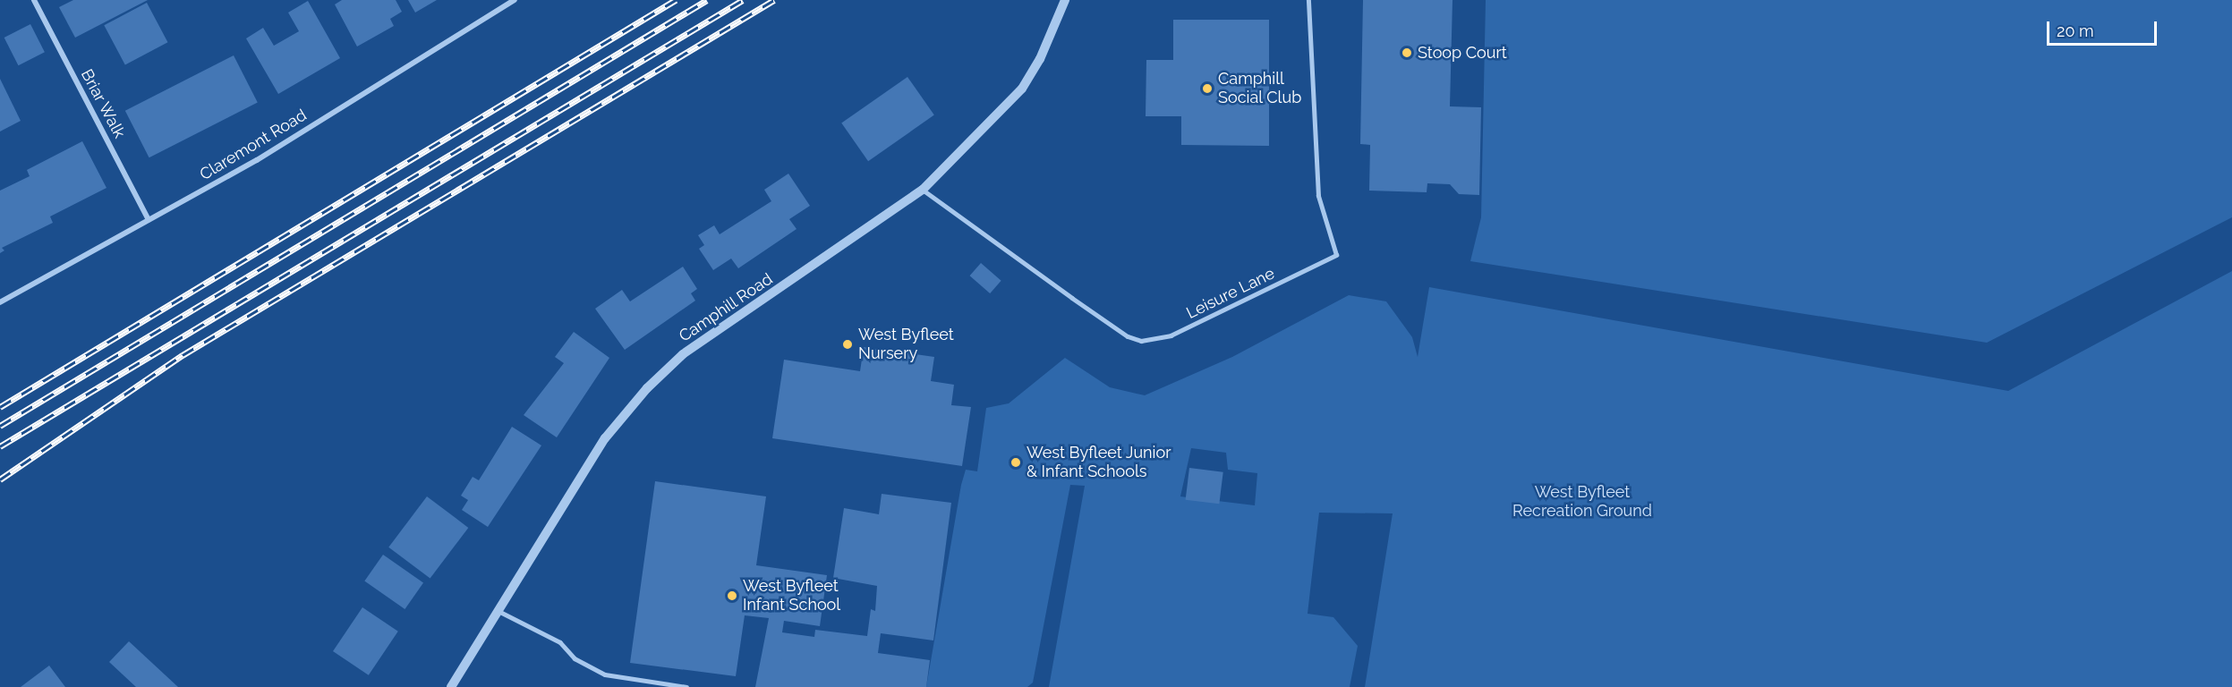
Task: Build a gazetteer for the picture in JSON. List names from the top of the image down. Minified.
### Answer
{"streets":{"street":["Briar Walk","Claremont Road","Camphill Road"],"lane":["Leisure Lane"]},"crossings":[["Briar Walk","Claremont Road"],["Leisure Lane","Camphill Road"]],"parks":["West Byfleet Recreation Ground"],"places":["Stoop Court","Camphill Social Club","West Byfleet Nursery","West Byfleet Junior & Infant Schools","West Byfleet Infant School"],"scale_bar":"20 m"}
